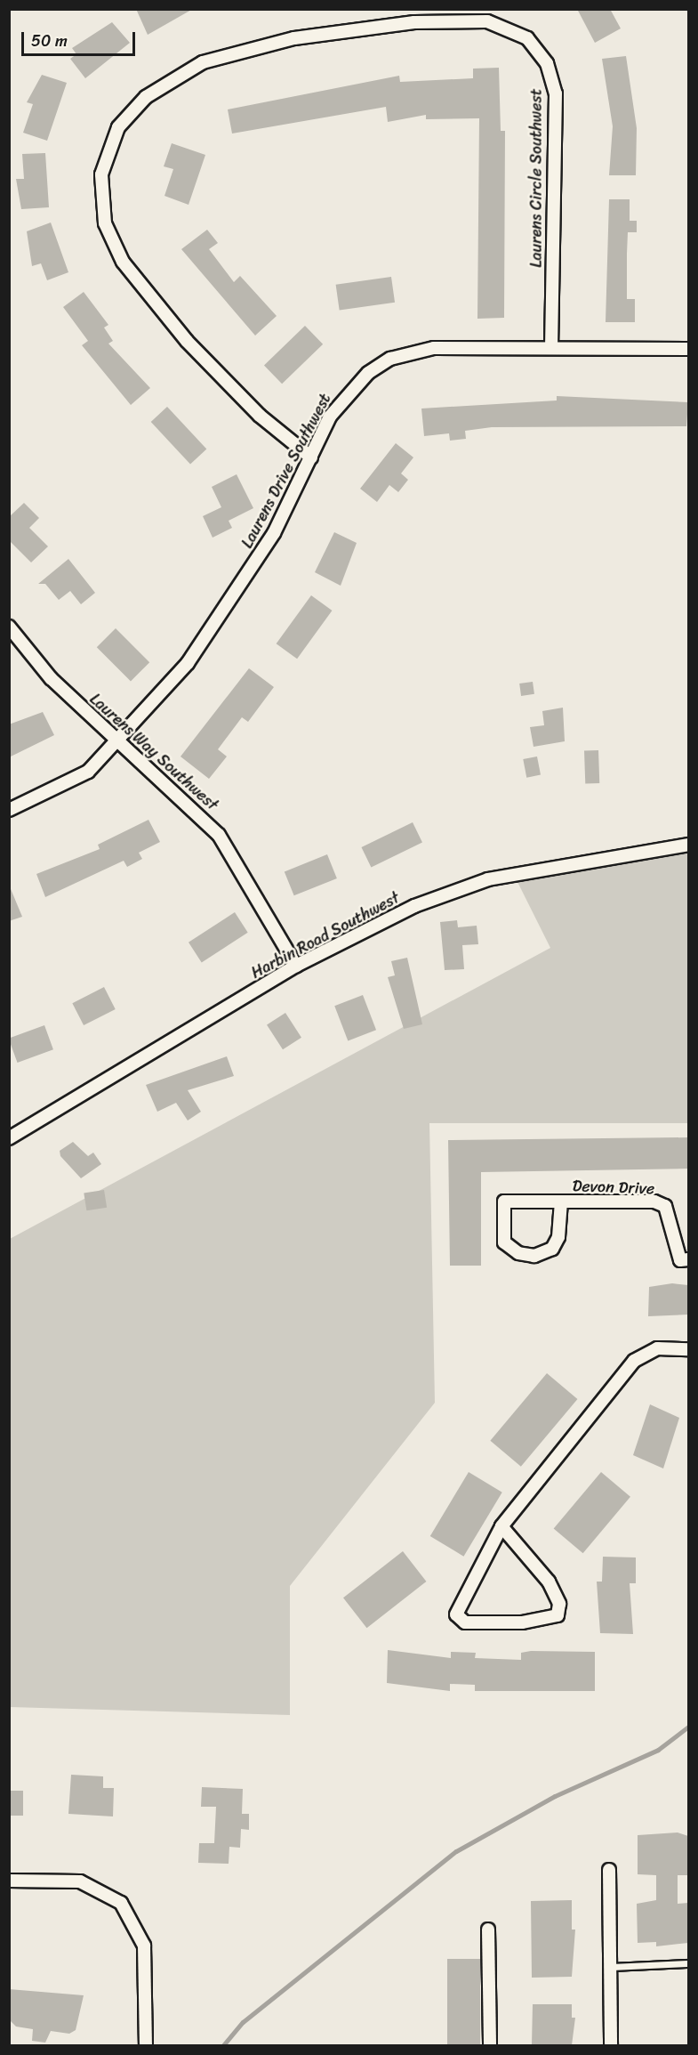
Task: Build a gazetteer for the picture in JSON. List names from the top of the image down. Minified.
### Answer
{"streets":{"street":["Laurens Circle Southwest","Laurens Drive Southwest","Laurens Way Southwest","Harbin Road Southwest","Devon Drive"]},"crossings":[["Laurens Circle Southwest","Laurens Drive Southwest"],["Laurens Drive Southwest","Laurens Way Southwest"],["Laurens Way Southwest","Harbin Road Southwest"]],"scale_bar":"50 m"}
